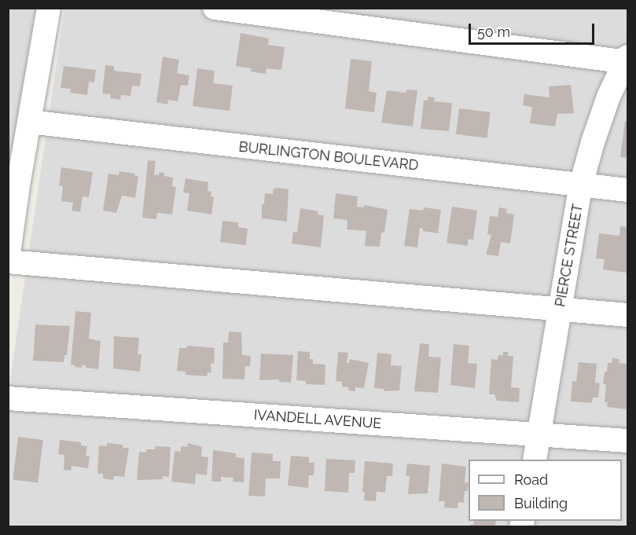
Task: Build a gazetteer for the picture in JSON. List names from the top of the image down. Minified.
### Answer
{"streets":{"street":["BURLINGTON BOULEVARD","PIERCE STREET","IVANDELL AVENUE"]},"crossings":[["BURLINGTON BOULEVARD","PIERCE STREET"],["PIERCE STREET","IVANDELL AVENUE"]],"legend":["Road","Building"],"scale_bar":"50 m"}
